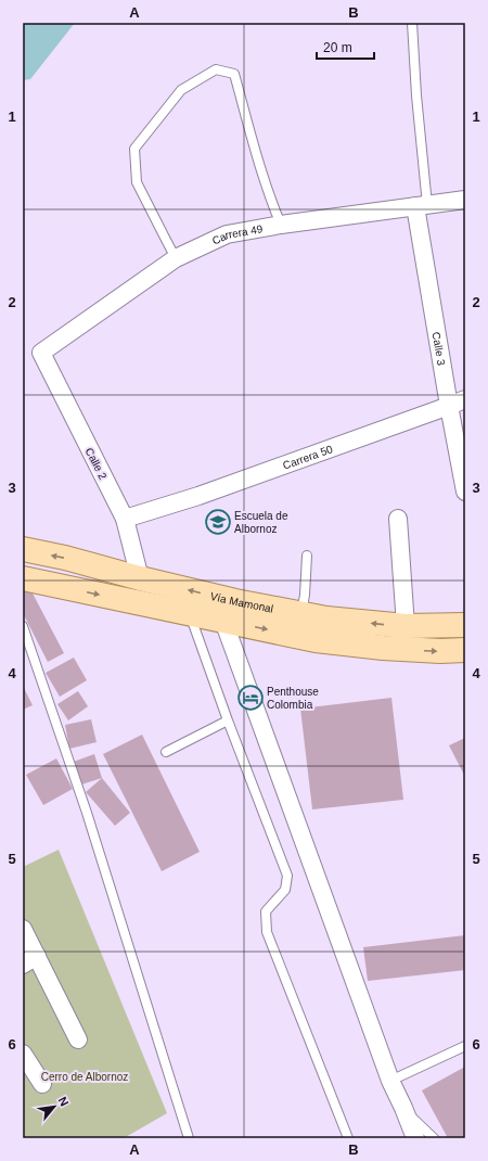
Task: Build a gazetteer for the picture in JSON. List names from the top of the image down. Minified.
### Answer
{"streets":{"main road":["Vía Mamonal"],"street":["Carrera 49","Calle 3","Carrera 50","Calle 2"]},"crossings":[["Carrera 49","Calle 3"],["Carrera 49","Calle 2"],["Calle 3","Carrera 50"],["Carrera 50","Calle 2"],["Calle 2","Vía Mamonal"]],"parks":["Cerro de Albornoz"],"places":{"school or university":["Escuela de Albornoz"],"hotel":["Penthouse Colombia"]},"scale_bar":"20 m","north":"top right","grid":{"columns":["A","B"],"rows":["1","2","3","4","5","6"]}}
